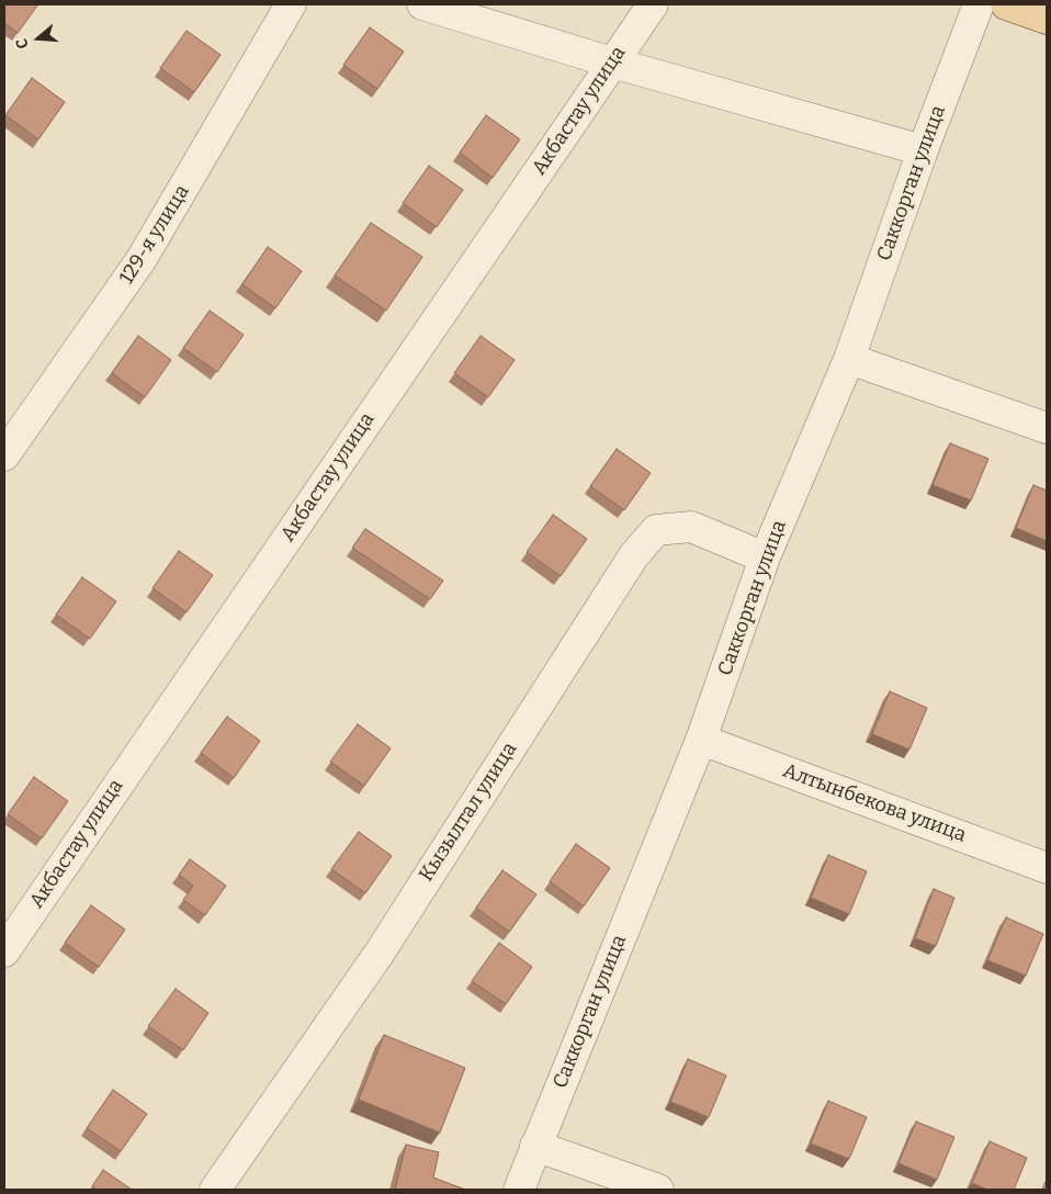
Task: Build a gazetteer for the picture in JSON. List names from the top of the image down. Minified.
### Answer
{"streets":{"street":["Акбастау улица","Саккорган улица","129-я улица","Алтынбекова улица","Кызылтал улица"]},"crossings":[["Саккорган улица","Алтынбекова улица"],["Саккорган улица","Кызылтал улица"]],"north":"left"}
